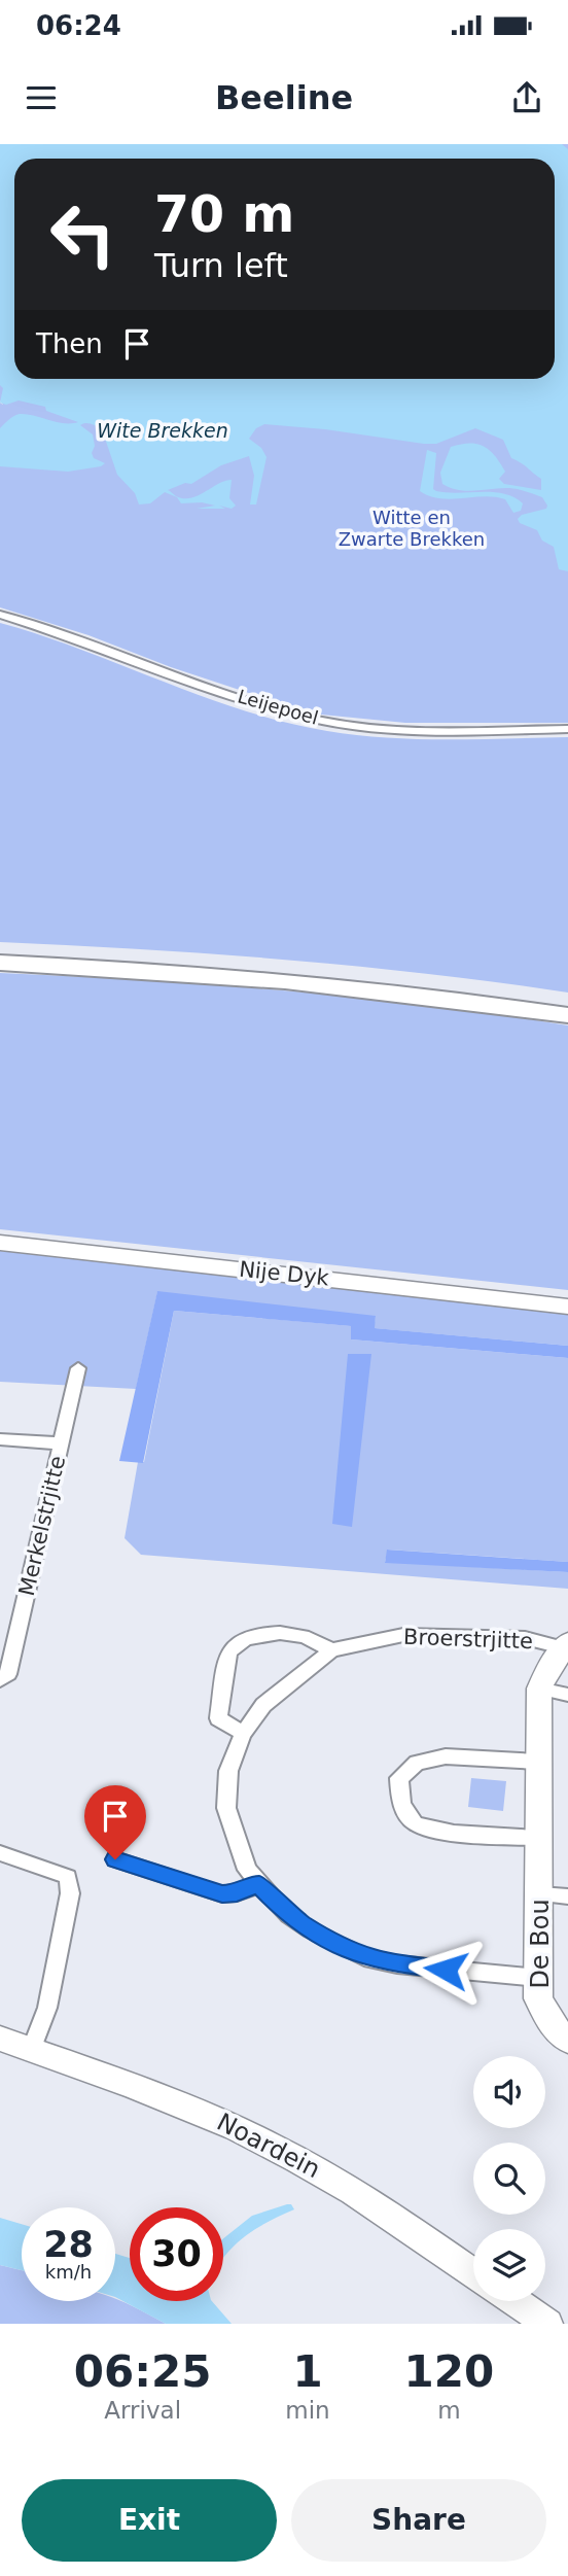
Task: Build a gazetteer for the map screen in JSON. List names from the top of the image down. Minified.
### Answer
{"streets":{"street":["Leijepoel","Nije Dyk","Merkelstrjitte","Broerstrjitte","De Bou","Noardein"]},"crossings":[["Broerstrjitte","De Bou"]],"water":["Wite Brekken"],"parks":["Witte en Zwarte Brekken"],"page":{"status":"06:24","header":"Beeline","turn":["70 m","Turn left"],"then":"Then","speed":"28 km/h","limit":"30","eta":["06:25","Arrival","1","min","120","m"],"buttons":["Exit","Share"]}}
